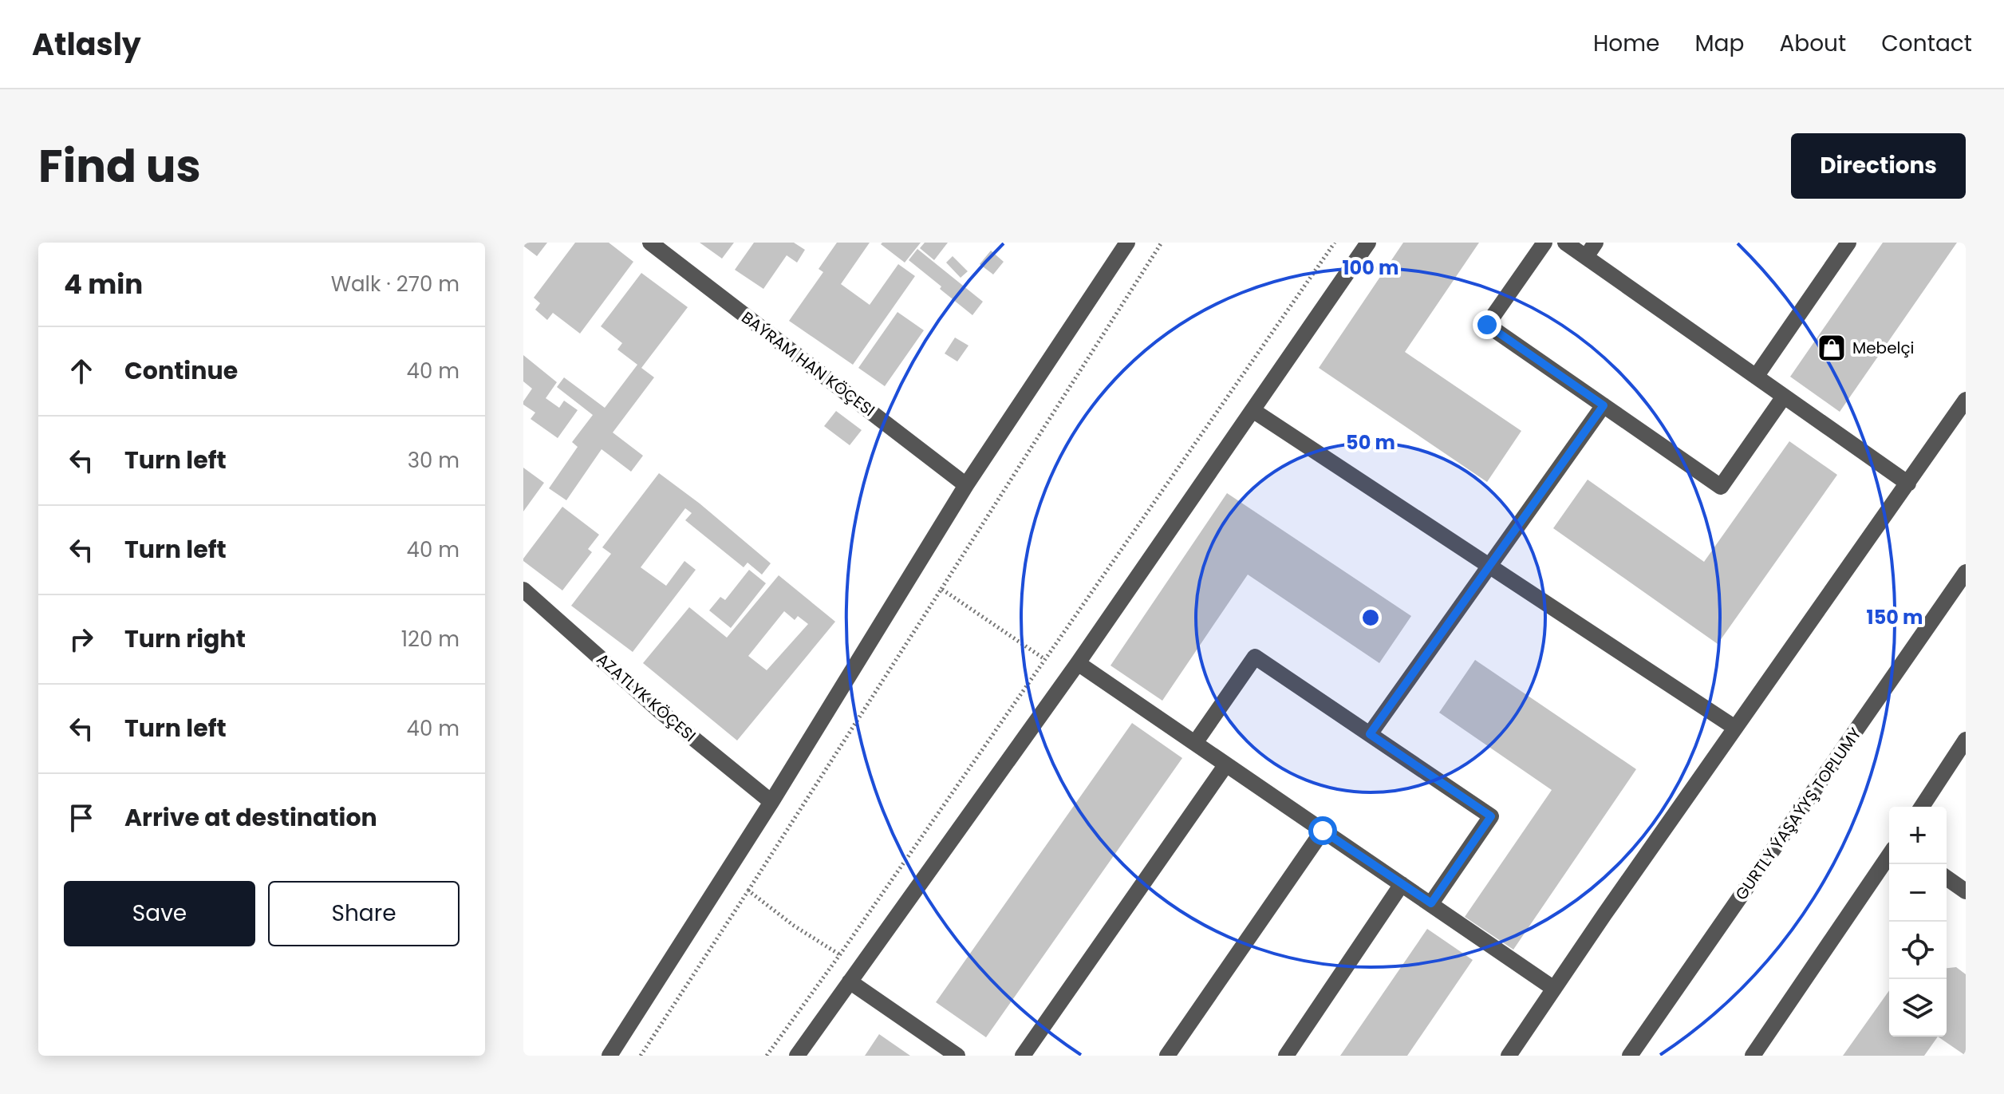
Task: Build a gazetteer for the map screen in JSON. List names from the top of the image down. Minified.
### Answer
{"streets":{"street":["BAÝRAM HAN KÖÇESI","AZATLYK KÖÇESI","GURTLY ÝAŞAÝYŞ TOPLUMY"]},"places":{"shop":["Mebelçi"]},"page":{"header":"Atlasly","nav":["Home","Map","About","Contact"],"title":"Find us","buttons":["Directions",["Save","Share"]],"heading":["4 min","Walk · 270 m"],"list":[["Continue","40 m"],["Turn left","30 m"],["Turn left","40 m"],["Turn right","120 m"],["Turn left","40 m"],"Arrive at destination"],"map_buttons":["+","−"]},"rings":["100 m","50 m","150 m"]}
